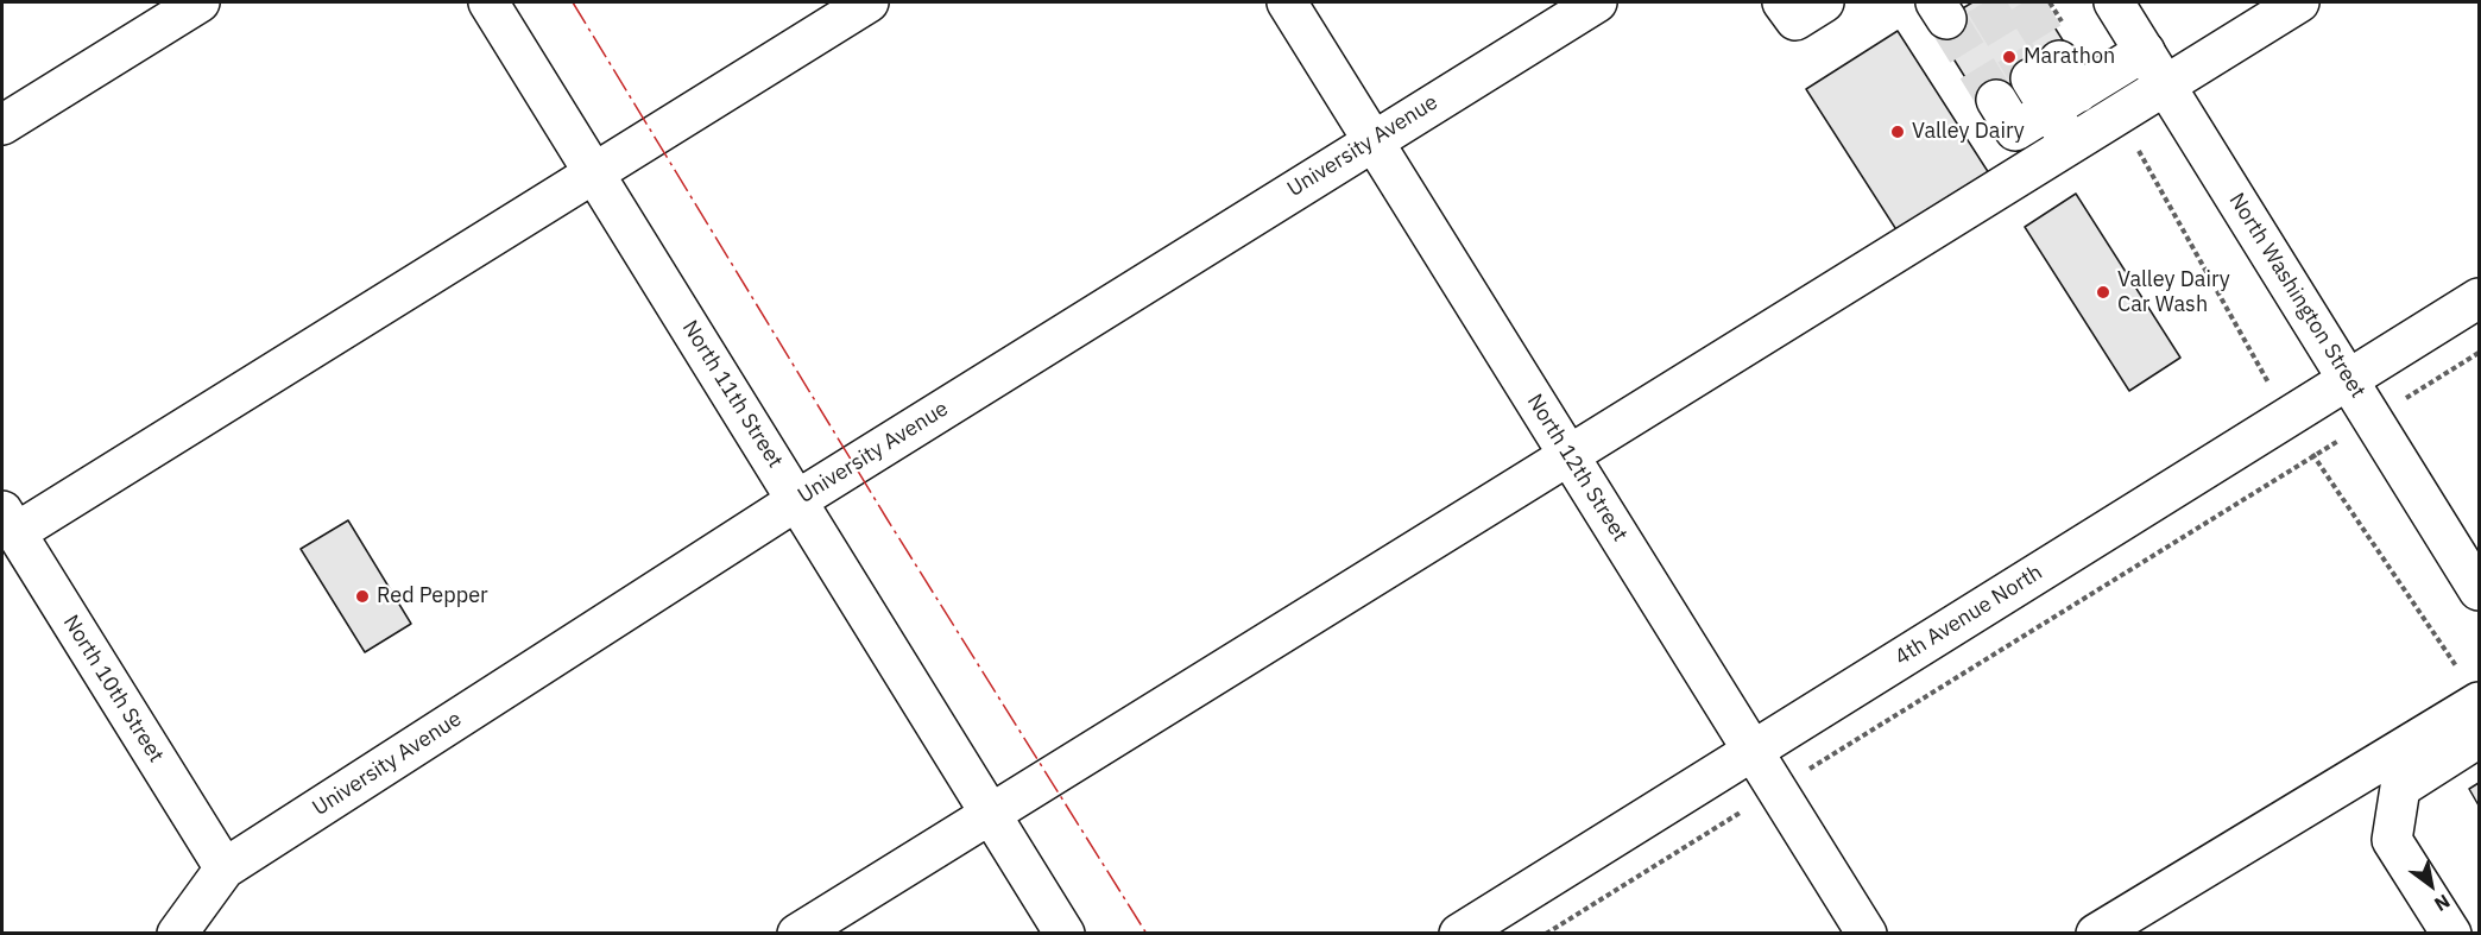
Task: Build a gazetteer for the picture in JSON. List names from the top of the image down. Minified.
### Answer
{"streets":{"street":["University Avenue","North Washington Street","North 11th Street","North 12th Street","4th Avenue North","North 10th Street"]},"crossings":[["University Avenue","North 11th Street"],["University Avenue","North 12th Street"],["University Avenue","North 10th Street"],["North Washington Street","4th Avenue North"],["North 12th Street","4th Avenue North"]],"places":["Marathon","Valley Dairy","Valley Dairy Car Wash","Red Pepper"],"north":"bottom right"}
